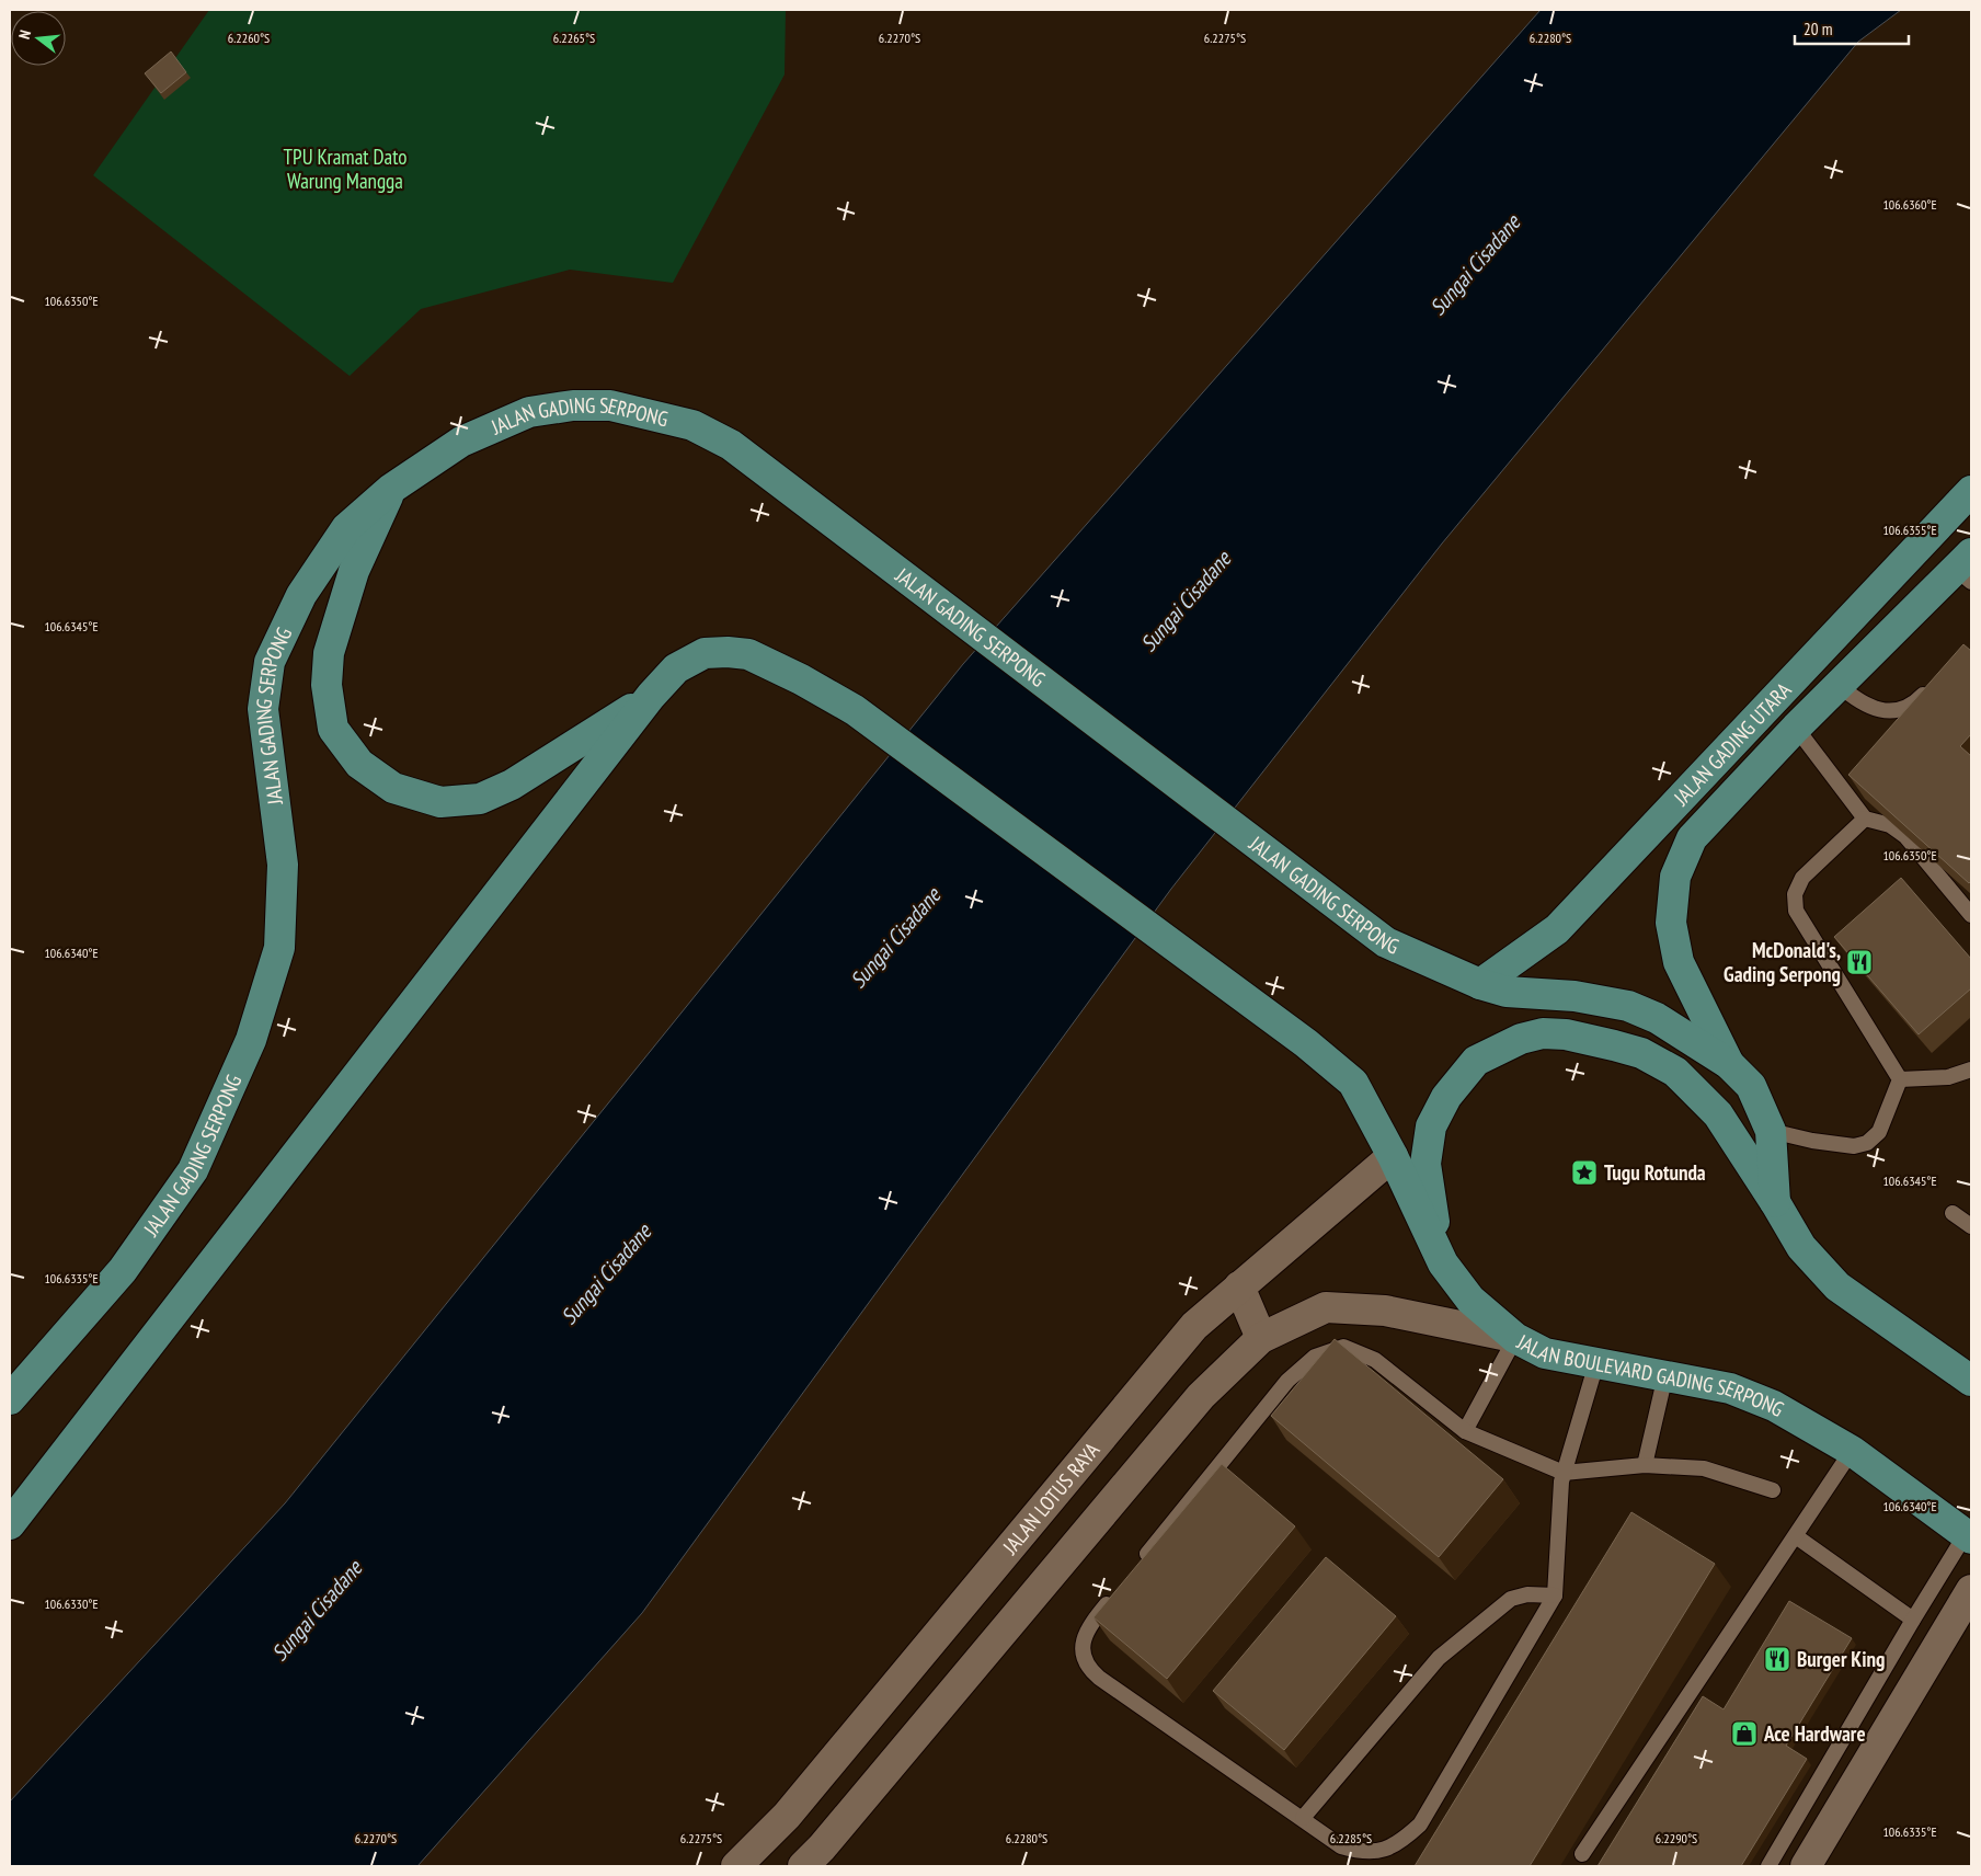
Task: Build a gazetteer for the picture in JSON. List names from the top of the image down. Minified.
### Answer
{"streets":{"main road":["JALAN GADING SERPONG","JALAN GADING UTARA","JALAN BOULEVARD GADING SERPONG"],"street":["JALAN LOTUS RAYA"]},"crossings":[["JALAN GADING SERPONG","JALAN GADING UTARA"],["JALAN BOULEVARD GADING SERPONG","JALAN LOTUS RAYA"]],"water":["Sungai Cisadane"],"parks":["TPU Kramat Dato Warung Mangga"],"places":{"restaurant":["McDonald's, Gading Serpong","Burger King"],"place":["Tugu Rotunda"],"shop":["Ace Hardware"]},"scale_bar":"20 m","north":"left","coordinates":["6.2260°S","6.2265°S","6.2270°S","6.2275°S","6.2280°S","106.6360°E","106.6350°E","106.6355°E","106.6345°E","106.6340°E","106.6335°E","106.6330°E","6.2285°S","6.2290°S"]}
